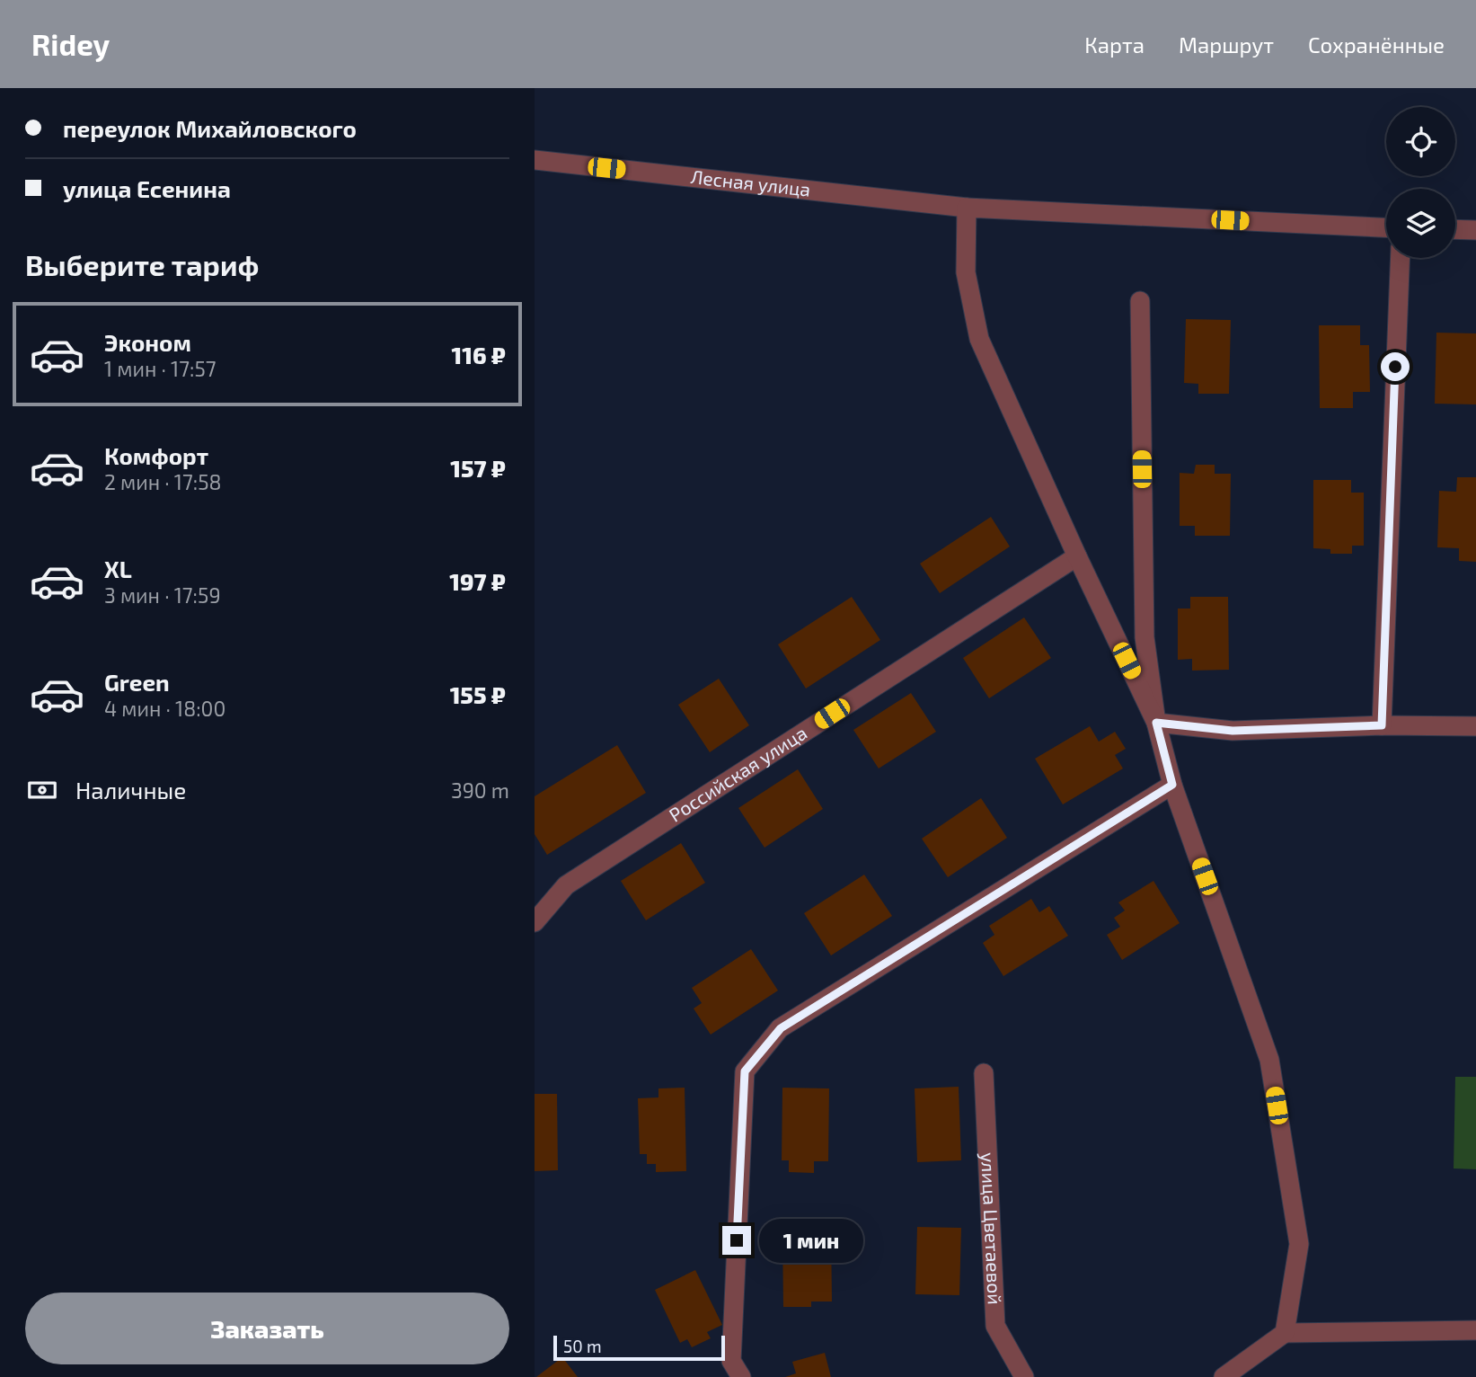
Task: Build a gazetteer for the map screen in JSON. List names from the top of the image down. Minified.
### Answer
{"streets":{"street":["Лесная улица","Российская улица","улица Цветаевой"]},"scale_bar":"50 m","page":{"header":"Ridey","nav":["Карта","Маршрут","Сохранённые"],"banner":["переулок Михайловского","улица Есенина"],"heading":"Выберите тариф","list":[{"name":"Эконом","note":"1 мин · 17:57","value":"116 ₽"},{"name":"Комфорт","note":"2 мин · 17:58","value":"157 ₽"},{"name":"XL","note":"3 мин · 17:59","value":"197 ₽"},{"name":"Green","note":"4 мин · 18:00","value":"155 ₽"}],"pay":["Наличные","390 m"],"bubble":"1 мин","buttons":"Заказать","scale":"50 m"}}
